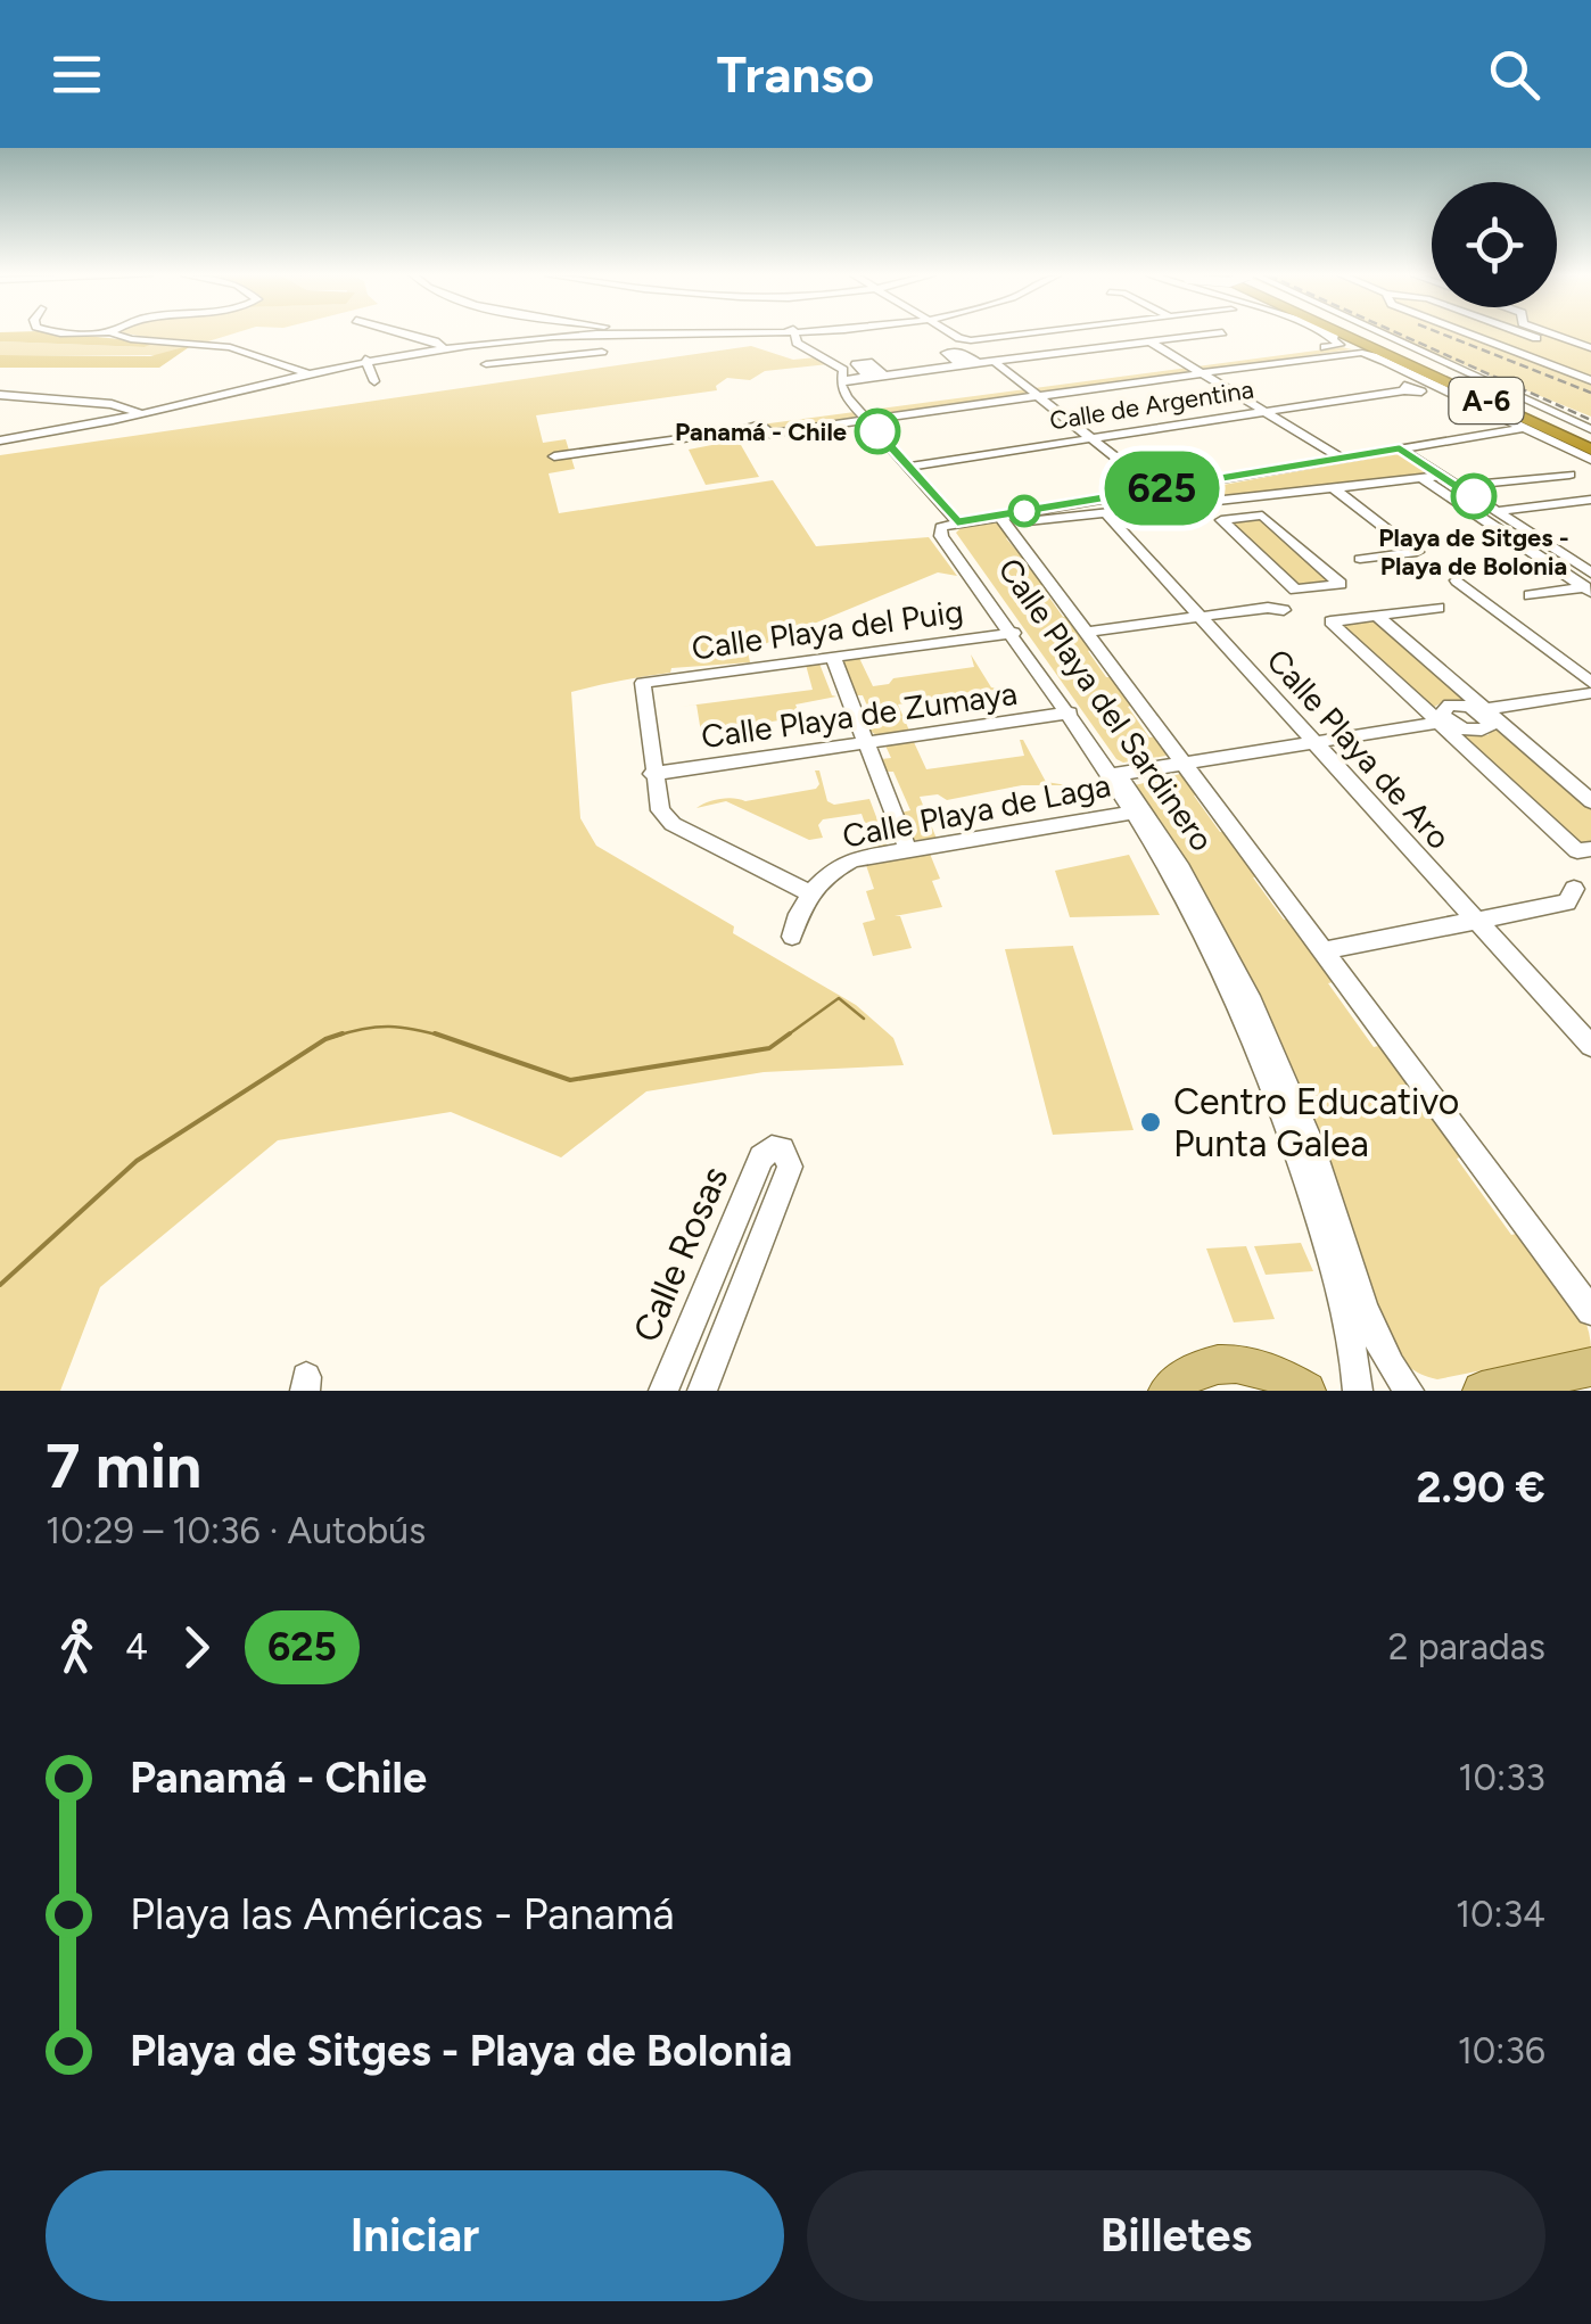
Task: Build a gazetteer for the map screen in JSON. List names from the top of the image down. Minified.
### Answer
{"streets":{"highway":["A-6"],"street":["Calle de Argentina","Calle Playa del Puig","Calle Playa del Sardinero","Calle Playa de Zumaya","Calle Playa de Aro","Calle Playa de Laga","Calle Rosas"]},"crossings":[["Calle Playa del Puig","Calle Playa del Sardinero"],["Calle Playa del Puig","Calle Playa de Zumaya"],["Calle Playa del Sardinero","Calle Playa de Zumaya"],["Calle Playa del Sardinero","Calle Playa de Laga"]],"places":["Panamá - Chile","Playa de Sitges - Playa de Bolonia","Centro Educativo Punta Galea"],"lines":["bus line 625"],"page":{"header":"Transo","on_map":"625","heading":["7 min","10:29 – 10:36 · Autobús","2.90 €"],"legs":["4","625","2 paradas"],"list":[{"name":"Panamá - Chile","value":"10:33"},{"name":"Playa las Américas - Panamá","value":"10:34"},{"name":"Playa de Sitges - Playa de Bolonia","value":"10:36"}],"buttons":["Iniciar","Billetes"]}}
